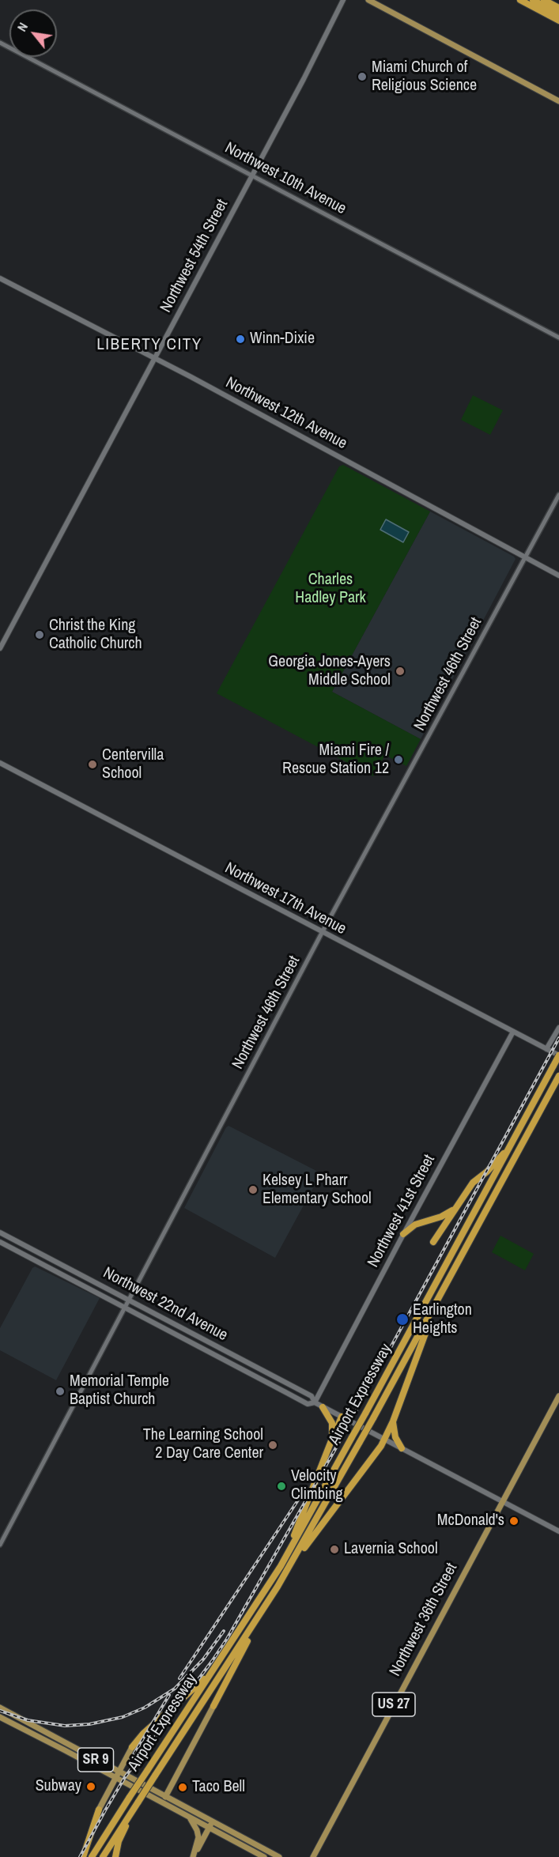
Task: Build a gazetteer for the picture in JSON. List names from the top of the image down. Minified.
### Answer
{"streets":{"highway":["Airport Expressway"],"main road":["Northwest 54th Street","Northwest 12th Avenue","Northwest 17th Avenue","Northwest 41st Street","Northwest 22nd Avenue","Northwest 36th Street","US 27","SR 9"],"street":["Northwest 10th Avenue","Northwest 46th Street"]},"crossings":[["Northwest 10th Avenue","Northwest 54th Street"],["Northwest 54th Street","Northwest 12th Avenue"],["Northwest 12th Avenue","Northwest 46th Street"],["Northwest 46th Street","Northwest 17th Avenue"],["Northwest 46th Street","Northwest 22nd Avenue"],["Northwest 17th Avenue","Northwest 41st Street"],["Northwest 17th Avenue","Airport Expressway"],["Northwest 41st Street","Northwest 22nd Avenue"],["Northwest 22nd Avenue","Northwest 36th Street"]],"districts":["LIBERTY CITY"],"parks":["Charles Hadley Park"],"places":["Miami Church of Religious Science","Winn-Dixie","Christ the King Catholic Church","Georgia Jones-Ayers Middle School","Miami Fire / Rescue Station 12","Centervilla School","Kelsey L Pharr Elementary School","Earlington Heights","Memorial Temple Baptist Church","The Learning School 2 Day Care Center","Velocity Climbing","McDonald's","Lavernia School","Subway","Taco Bell"],"north":"top left"}
